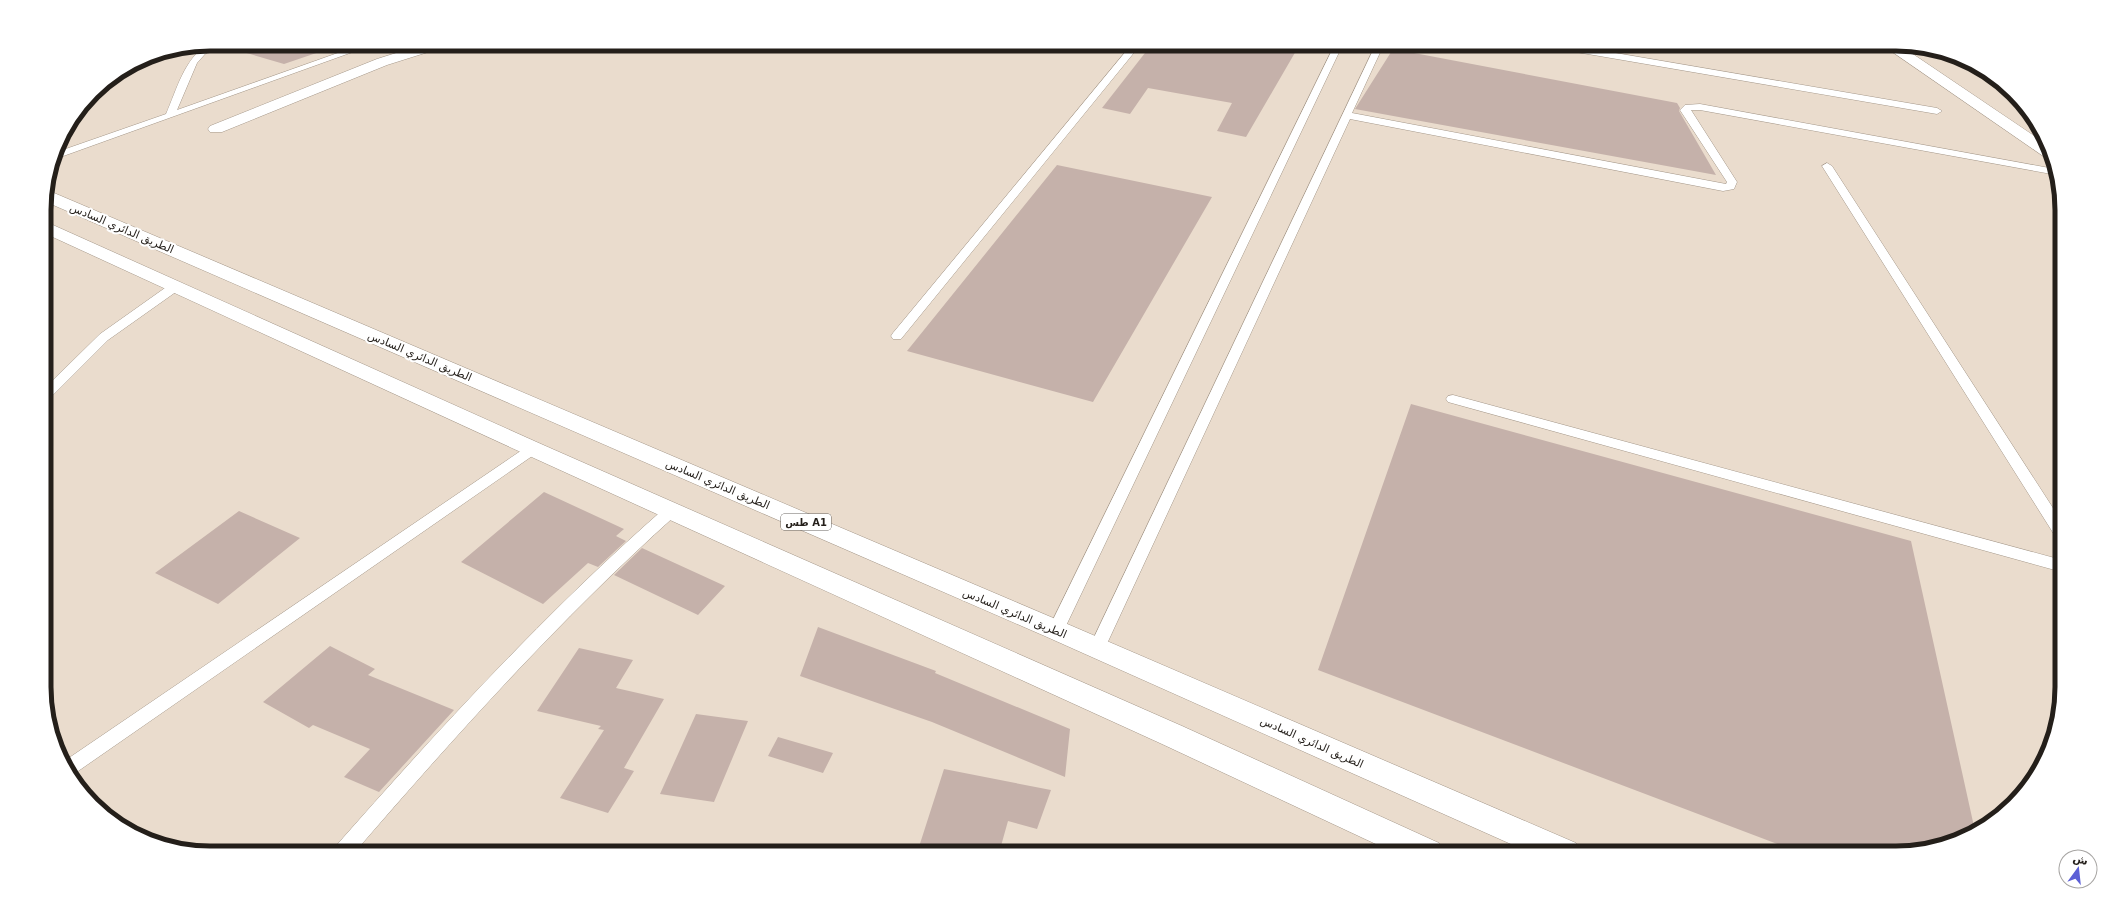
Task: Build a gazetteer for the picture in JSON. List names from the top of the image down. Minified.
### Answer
{"streets":{"main road":["الطريق الدائري السادس","طس A1"]},"north":"top"}
